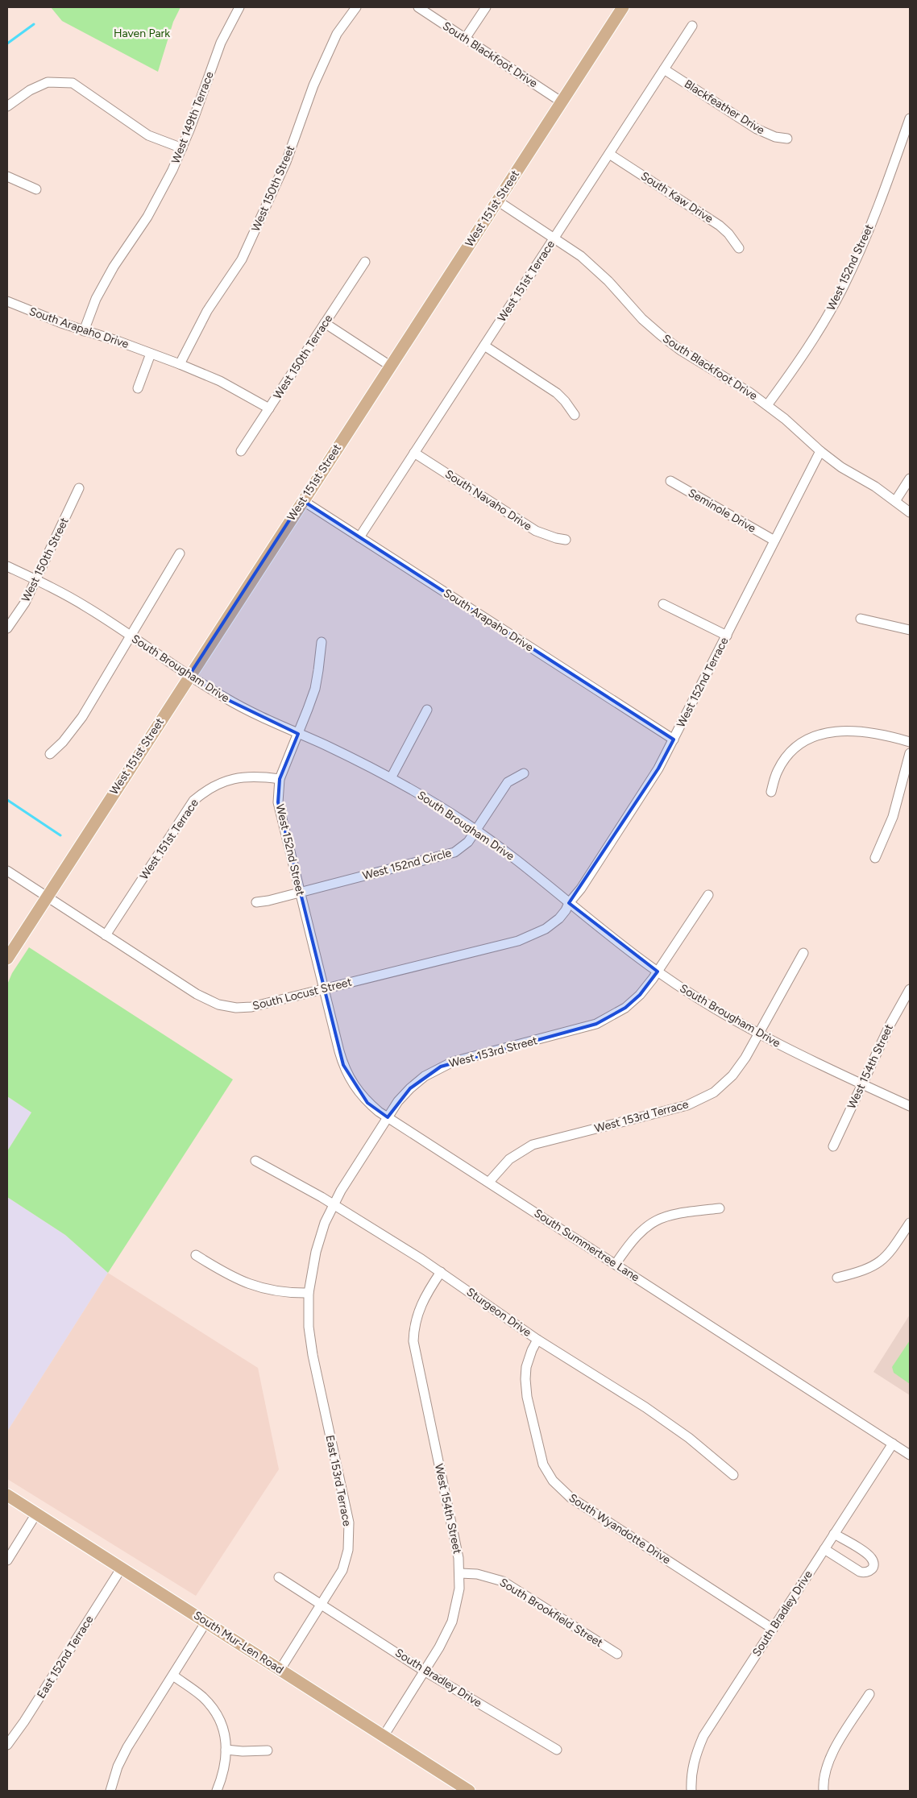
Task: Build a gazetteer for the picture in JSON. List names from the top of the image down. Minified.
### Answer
{"streets":{"main road":["West 151st Street","South Mur-Len Road"],"street":["South Blackfoot Drive","Blackfeather Drive","West 149th Terrace","West 150th Street","South Kaw Drive","West 152nd Street","West 151st Terrace","South Arapaho Drive","West 150th Terrace","South Navaho Drive","Seminole Drive","South Brougham Drive","West 152nd Terrace","West 152nd Circle","South Locust Street","West 153rd Street","West 154th Street","West 153rd Terrace","South Summertree Lane","Sturgeon Drive","East 153rd Terrace","South Wyandotte Drive","South Brookfield Street","South Bradley Drive","East 152nd Terrace"]},"crossings":[["South Blackfoot Drive","West 151st Street"],["South Blackfoot Drive","West 152nd Street"],["South Blackfoot Drive","West 151st Terrace"],["South Blackfoot Drive","West 152nd Terrace"],["Blackfeather Drive","West 151st Terrace"],["West 149th Terrace","South Arapaho Drive"],["West 150th Street","South Arapaho Drive"],["West 150th Street","South Brougham Drive"],["South Kaw Drive","West 151st Terrace"],["West 151st Street","South Arapaho Drive"],["West 151st Street","South Brougham Drive"],["West 151st Street","South Locust Street"],["West 152nd Street","West 151st Terrace"],["West 152nd Street","South Brougham Drive"],["West 152nd Street","West 152nd Circle"],["West 152nd Street","South Locust Street"],["West 152nd Street","South Summertree Lane"],["West 151st Terrace","South Arapaho Drive"],["West 151st Terrace","South Navaho Drive"],["West 151st Terrace","South Locust Street"],["South Arapaho Drive","West 150th Terrace"],["South Arapaho Drive","West 152nd Terrace"],["Seminole Drive","West 152nd Terrace"],["South Brougham Drive","West 152nd Terrace"],["South Brougham Drive","West 152nd Circle"],["South Brougham Drive","South Locust Street"],["South Brougham Drive","West 153rd Street"],["South Brougham Drive","West 154th Street"],["South Brougham Drive","West 153rd Terrace"],["West 152nd Terrace","South Locust Street"],["South Locust Street","South Summertree Lane"],["West 153rd Street","South Summertree Lane"],["West 153rd Street","Sturgeon Drive"],["West 153rd Street","East 153rd Terrace"],["West 154th Street","Sturgeon Drive"],["West 154th Street","South Brookfield Street"],["West 154th Street","South Bradley Drive"],["West 154th Street","South Mur-Len Road"],["West 153rd Terrace","South Summertree Lane"],["South Summertree Lane","South Bradley Drive"],["Sturgeon Drive","South Wyandotte Drive"],["East 153rd Terrace","South Bradley Drive"],["East 153rd Terrace","South Mur-Len Road"],["South Wyandotte Drive","South Bradley Drive"],["South Mur-Len Road","East 152nd Terrace"]],"parks":["Haven Park"]}
